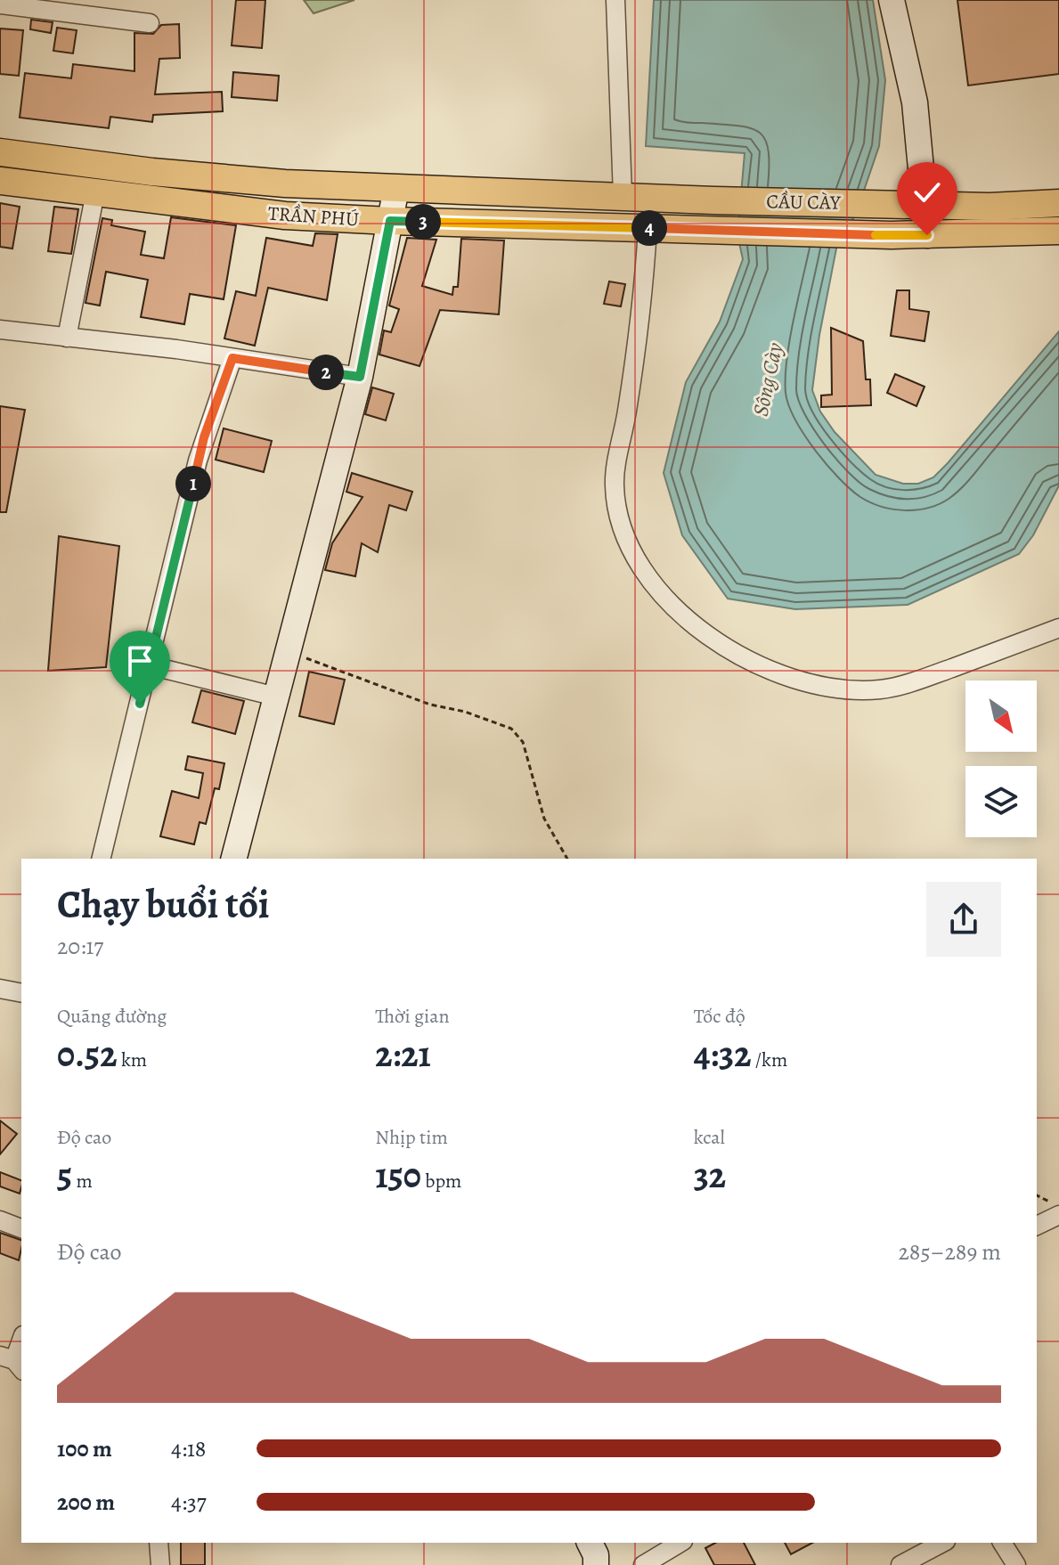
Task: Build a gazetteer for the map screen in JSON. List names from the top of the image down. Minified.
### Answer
{"streets":{"main road":["CẦU CÀY","TRẦN PHÚ"]},"crossings":[["CẦU CÀY","TRẦN PHÚ"]],"water":["Sông Cày"],"north":"bottom right","page":{"pins":["3","4","2","1"],"heading":["Chạy buổi tối","20:17"],"stats":[["Quãng đường","0.52 km"],["Thời gian","2:21"],["Tốc độ","4:32 /km"],["Độ cao","5 m"],["Nhịp tim","150 bpm"],["kcal","32"]],"chart":["Độ cao","285–289 m"],"list":[{"name":"100 m","note":"4:18"},{"name":"200 m","note":"4:37"}]}}
